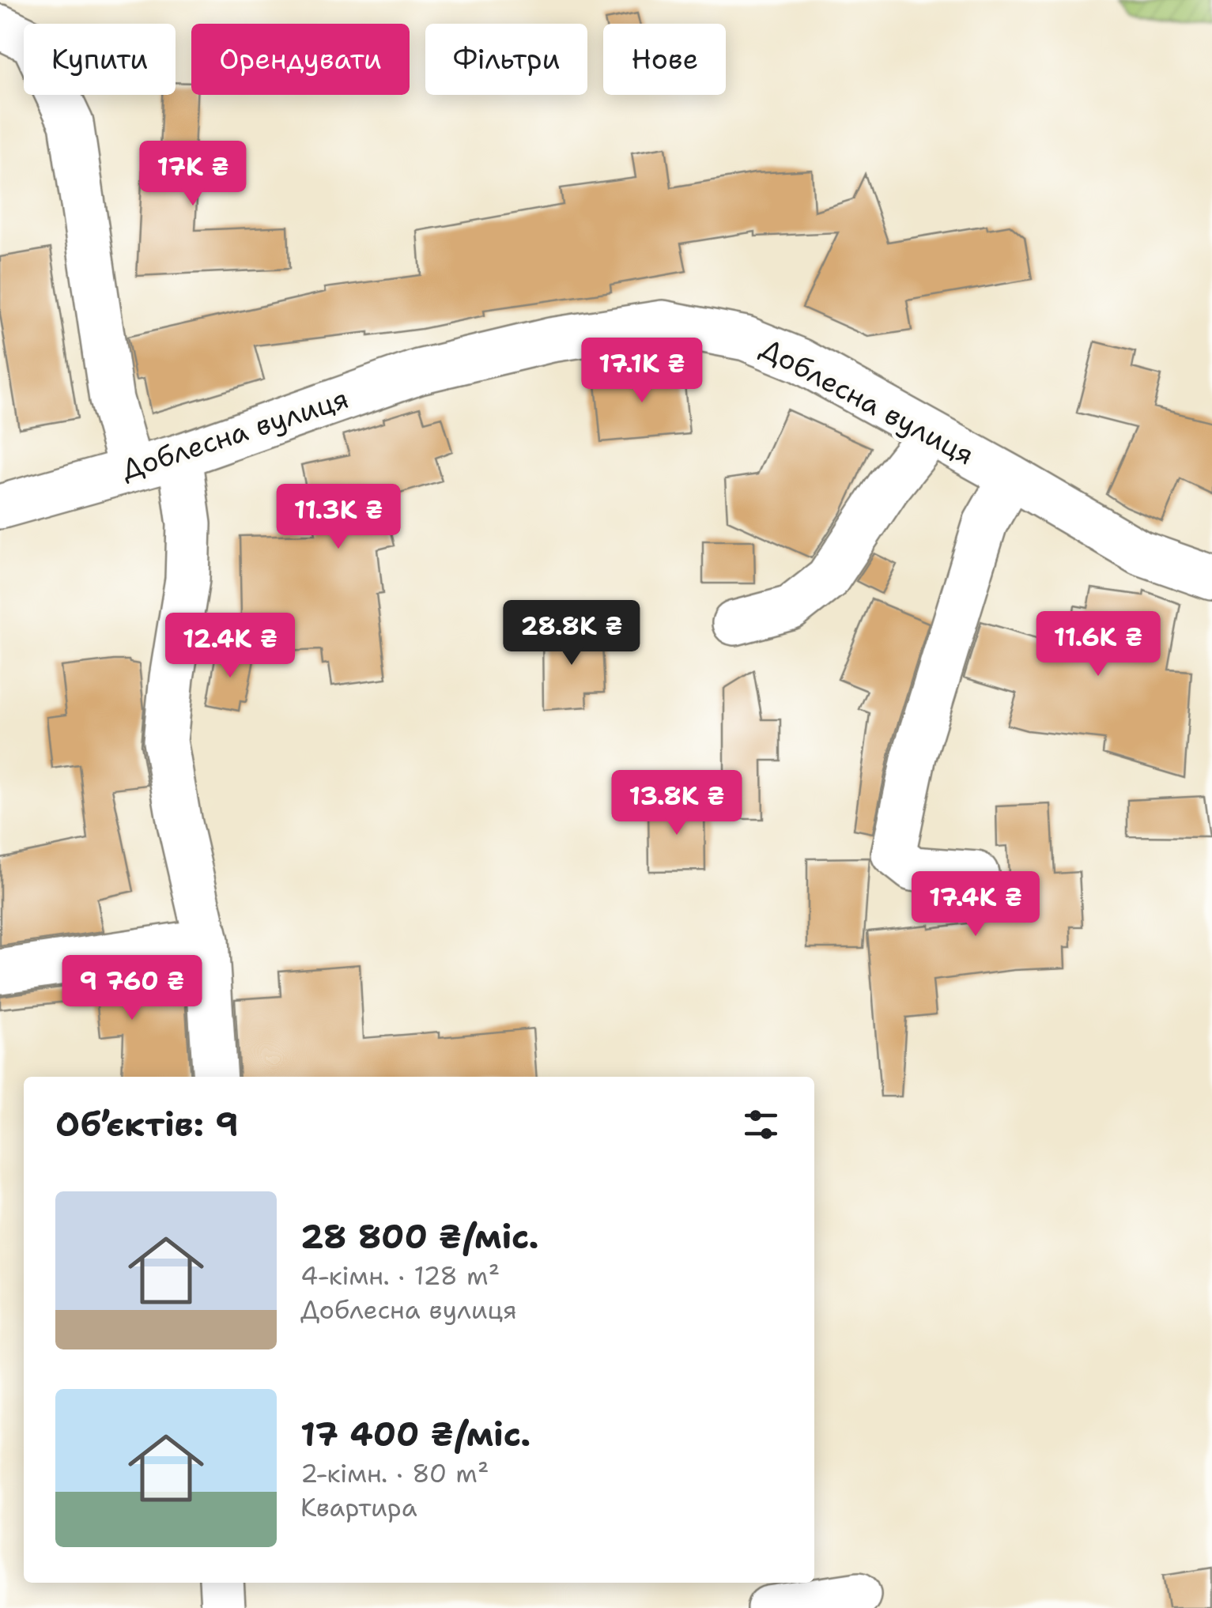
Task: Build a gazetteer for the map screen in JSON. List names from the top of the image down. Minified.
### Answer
{"streets":{"street":["Доблесна вулиця"]},"page":{"chip":["Купити","Орендувати","Фільтри","Нове"],"price":["17K ₴","17.1K ₴","11.3K ₴","28.8K ₴","11.6K ₴","12.4K ₴","13.8K ₴","17.4K ₴","9 760 ₴"],"heading":"Об’єктів: 9","list":[{"name":"28 800 ₴/міс.","note":"4-кімн. · 128 m² · Доблесна вулиця"},{"name":"17 400 ₴/міс.","note":"2-кімн. · 80 m² · Квартира"}]}}
